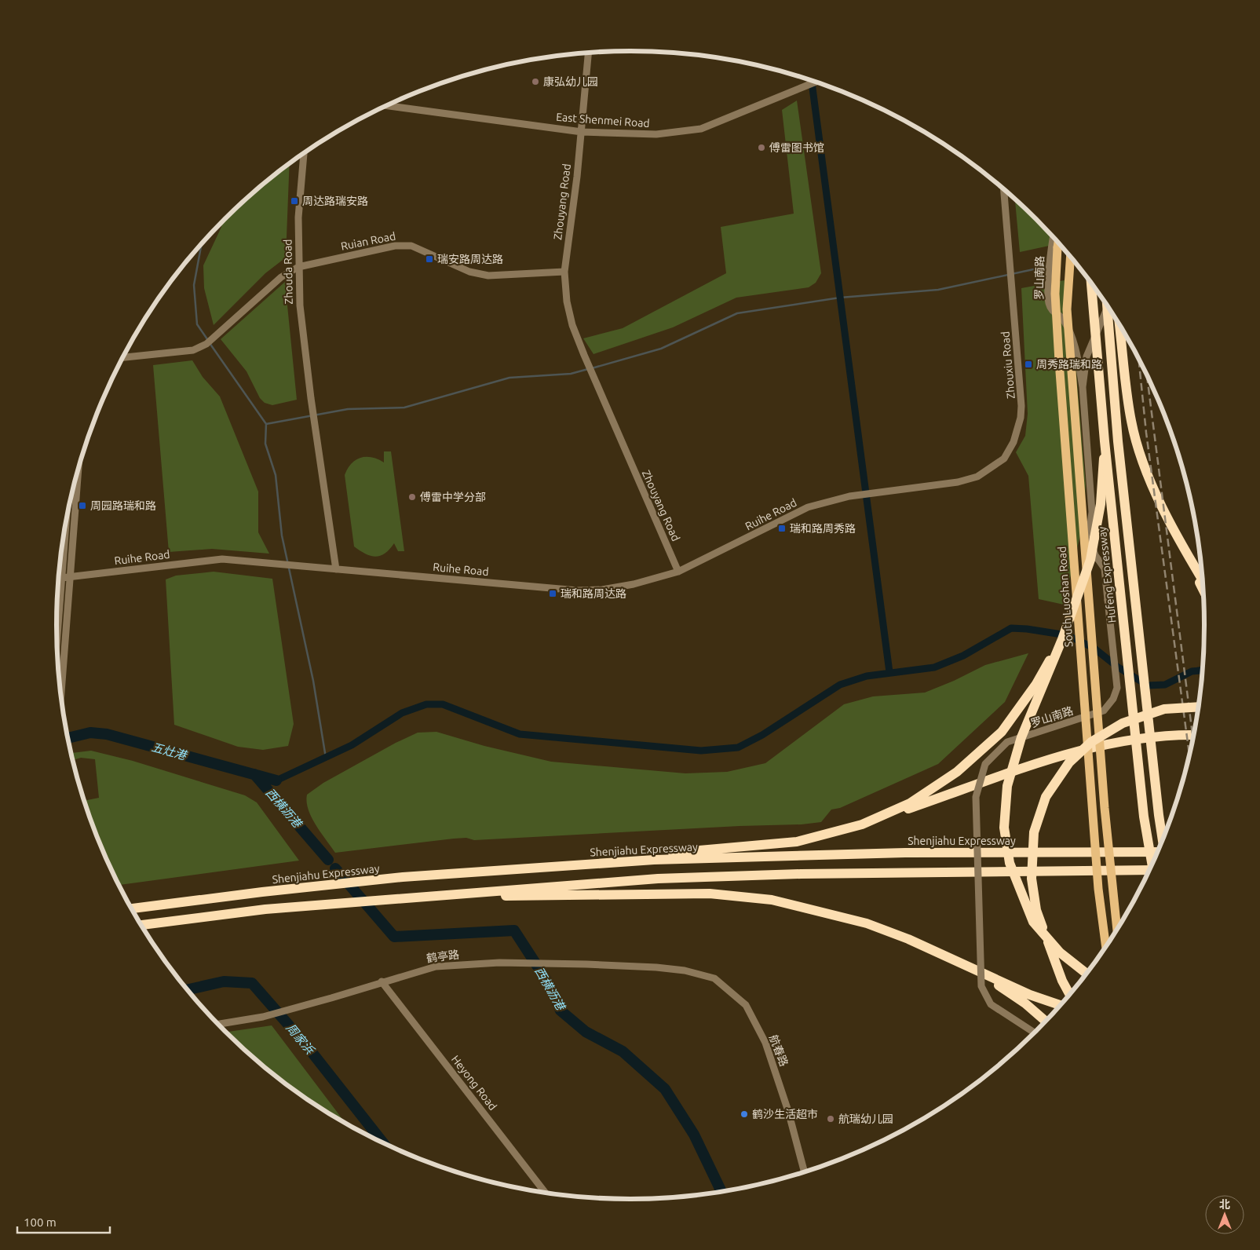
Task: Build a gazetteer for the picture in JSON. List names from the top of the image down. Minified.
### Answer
{"streets":{"highway":["Hufeng Expressway","Shenjiahu Expressway"],"main road":["South Luoshan Road"],"street":["East Shenmei Road","Zhouyang Road","Ruian Road","Zhouda Road","罗山南路","Zhouxiu Road","Ruihe Road","鹤亭路","航春路","Heyong Road"]},"crossings":[["East Shenmei Road","Zhouyang Road"],["Zhouyang Road","Ruian Road"],["Zhouyang Road","Ruihe Road"],["Ruian Road","Zhouda Road"],["Zhouda Road","Ruihe Road"],["Zhouxiu Road","Ruihe Road"],["鹤亭路","航春路"],["鹤亭路","Heyong Road"]],"water":["五灶港","西横沥港","周家浜"],"places":{"other":["康弘幼儿园","傅雷图书馆","傅雷中学分部","鹤沙生活超市","航瑞幼儿园"],"transit":["周达路瑞安路","瑞安路周达路","周秀路瑞和路","周园路瑞和路","瑞和路周秀路","瑞和路周达路"]},"scale_bar":"100 m","north":"top"}
